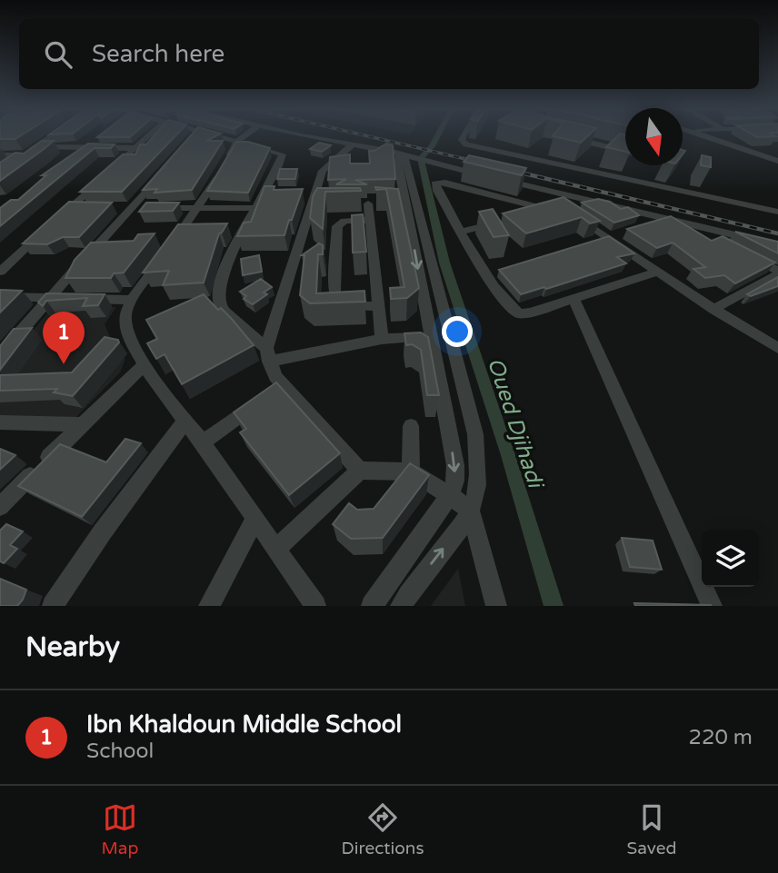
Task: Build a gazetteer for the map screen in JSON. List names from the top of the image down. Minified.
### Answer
{"water":["Oued Djihadi"],"north":"bottom","page":{"search":"Search here","pins":"1","heading":"Nearby","list":[{"mark":"1","name":"Ibn Khaldoun Middle School","note":"School","value":"220 m"}],"nav":["Map","Directions","Saved"]}}
